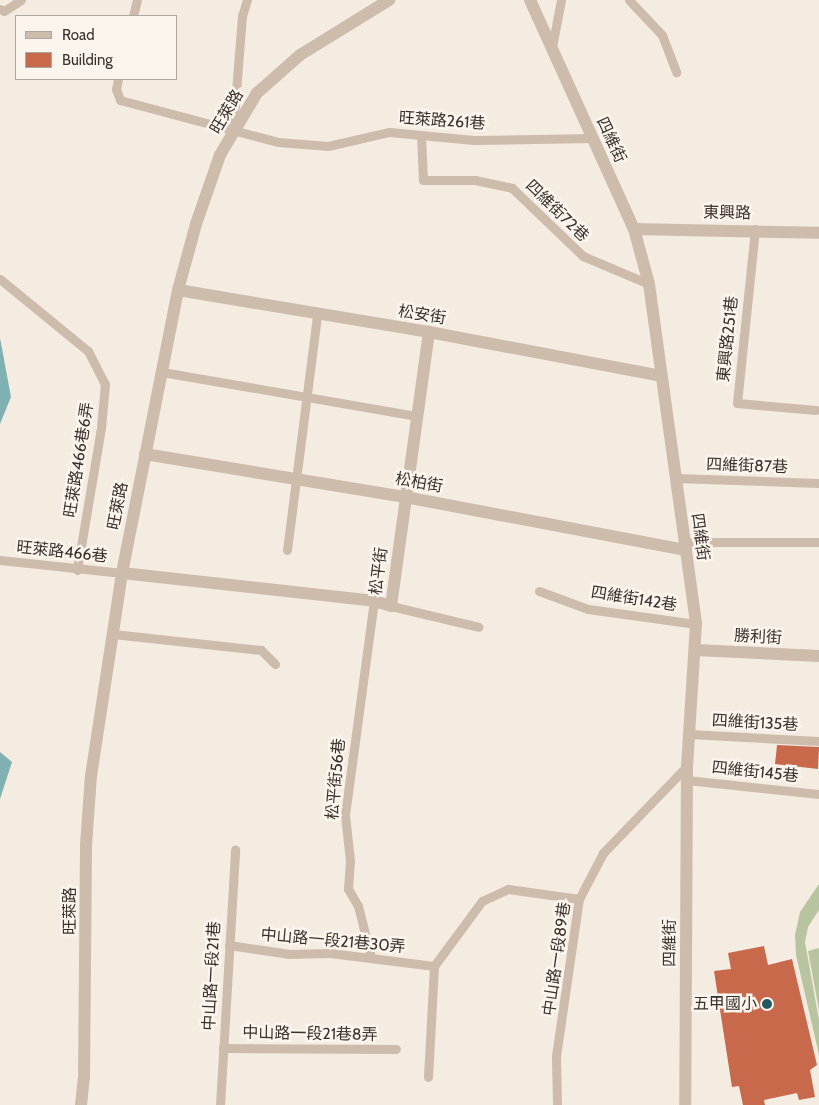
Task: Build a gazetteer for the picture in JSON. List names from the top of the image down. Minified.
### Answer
{"streets":{"street":["旺萊路","四維街","東興路","松安街","松柏街","松平街","勝利街"],"lane":["旺萊路261巷","四維街72巷","東興路251巷","旺萊路466巷6弄","四維街87巷","旺萊路466巷","四維街142巷","四維街135巷","四維街145巷","松平街56巷","中山路一段21巷30弄","中山路一段89巷","中山路一段21巷","中山路一段21巷8弄"]},"crossings":[["旺萊路","旺萊路261巷"],["旺萊路","松安街"],["旺萊路","松柏街"],["旺萊路","旺萊路466巷"],["旺萊路","松平街"],["旺萊路261巷","四維街"],["旺萊路261巷","四維街72巷"],["四維街","四維街72巷"],["四維街","東興路"],["四維街","松安街"],["四維街","四維街87巷"],["四維街","松柏街"],["四維街","四維街142巷"],["四維街","勝利街"],["四維街","四維街135巷"],["四維街","四維街145巷"],["四維街","中山路一段89巷"],["東興路","東興路251巷"],["松安街","松平街"],["旺萊路466巷6弄","旺萊路466巷"],["松柏街","松平街"],["旺萊路466巷","松平街"],["松平街","松平街56巷"],["松平街56巷","中山路一段21巷30弄"],["中山路一段21巷30弄","中山路一段21巷"],["中山路一段21巷","中山路一段21巷8弄"]],"places":["五甲國小"],"legend":["Road","Building"]}
